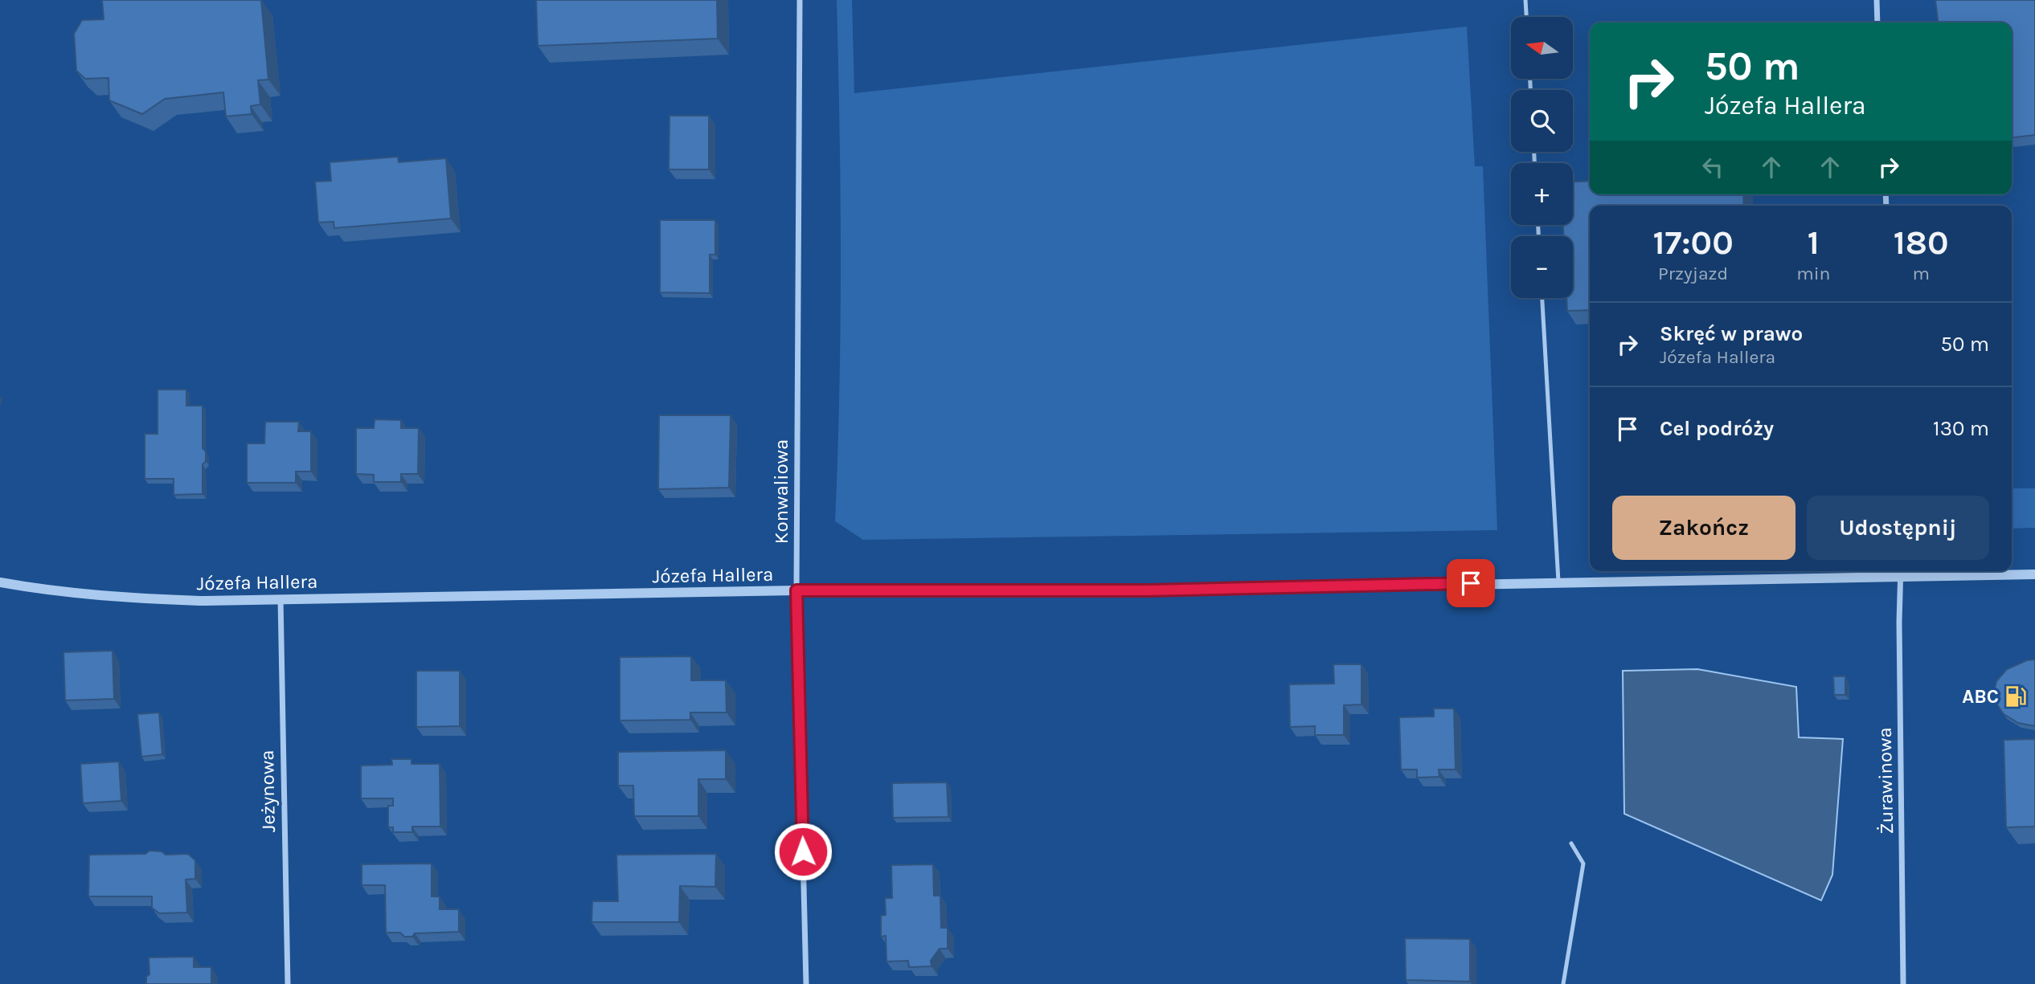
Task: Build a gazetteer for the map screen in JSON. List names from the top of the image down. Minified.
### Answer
{"streets":{"street":["Konwaliowa","Józefa Hallera","Żurawinowa","Jeżynowa"]},"crossings":[["Konwaliowa","Józefa Hallera"],["Józefa Hallera","Żurawinowa"],["Józefa Hallera","Jeżynowa"]],"places":{"fuel station":["ABC"]},"north":"left","page":{"map_buttons":["+","−"],"turn":["50 m","Józefa Hallera"],"eta":["17:00","Przyjazd","1","min","180","m"],"list":[{"name":"Skręć w prawo","note":"Józefa Hallera","value":"50 m"},{"name":"Cel podróży","value":"130 m"}],"buttons":["Zakończ","Udostępnij"]}}
